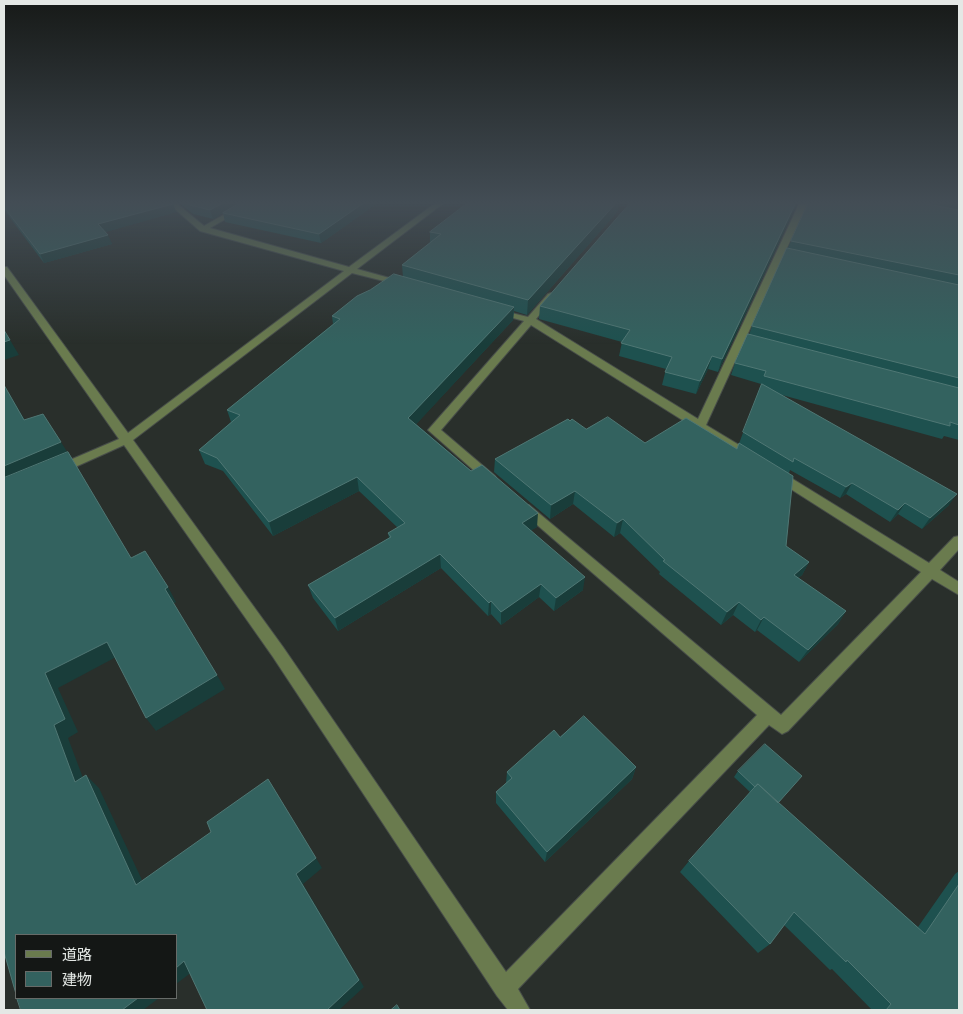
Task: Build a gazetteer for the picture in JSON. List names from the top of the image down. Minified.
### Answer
{"legend":["道路","建物"]}
